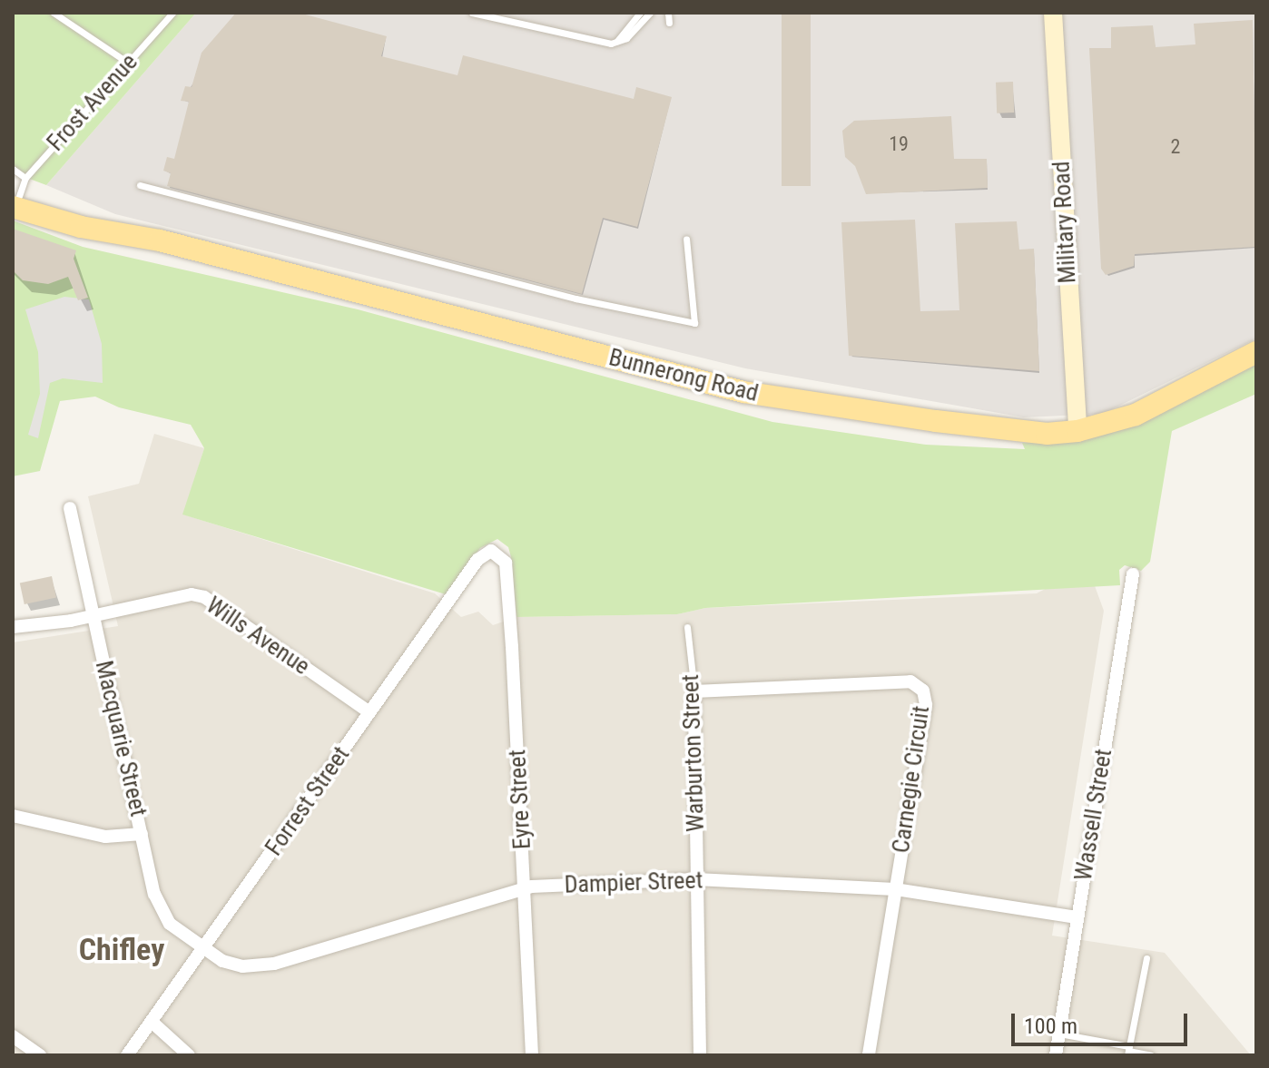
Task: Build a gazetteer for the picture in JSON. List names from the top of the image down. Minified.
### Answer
{"streets":{"main road":["Bunnerong Road"],"street":["Military Road","Wills Avenue","Macquarie Street","Warburton Street","Carnegie Circuit","Eyre Street","Forrest Street","Wassell Street","Dampier Street"],"lane":["Frost Avenue"]},"crossings":[["Frost Avenue","Bunnerong Road"],["Military Road","Bunnerong Road"],["Wills Avenue","Macquarie Street"],["Wills Avenue","Forrest Street"],["Macquarie Street","Forrest Street"],["Macquarie Street","Dampier Street"],["Warburton Street","Carnegie Circuit"],["Warburton Street","Dampier Street"],["Carnegie Circuit","Dampier Street"],["Eyre Street","Forrest Street"],["Eyre Street","Dampier Street"],["Forrest Street","Dampier Street"],["Wassell Street","Dampier Street"]],"districts":["Chifley"],"house_numbers":["19","2"],"scale_bar":"100 m"}
